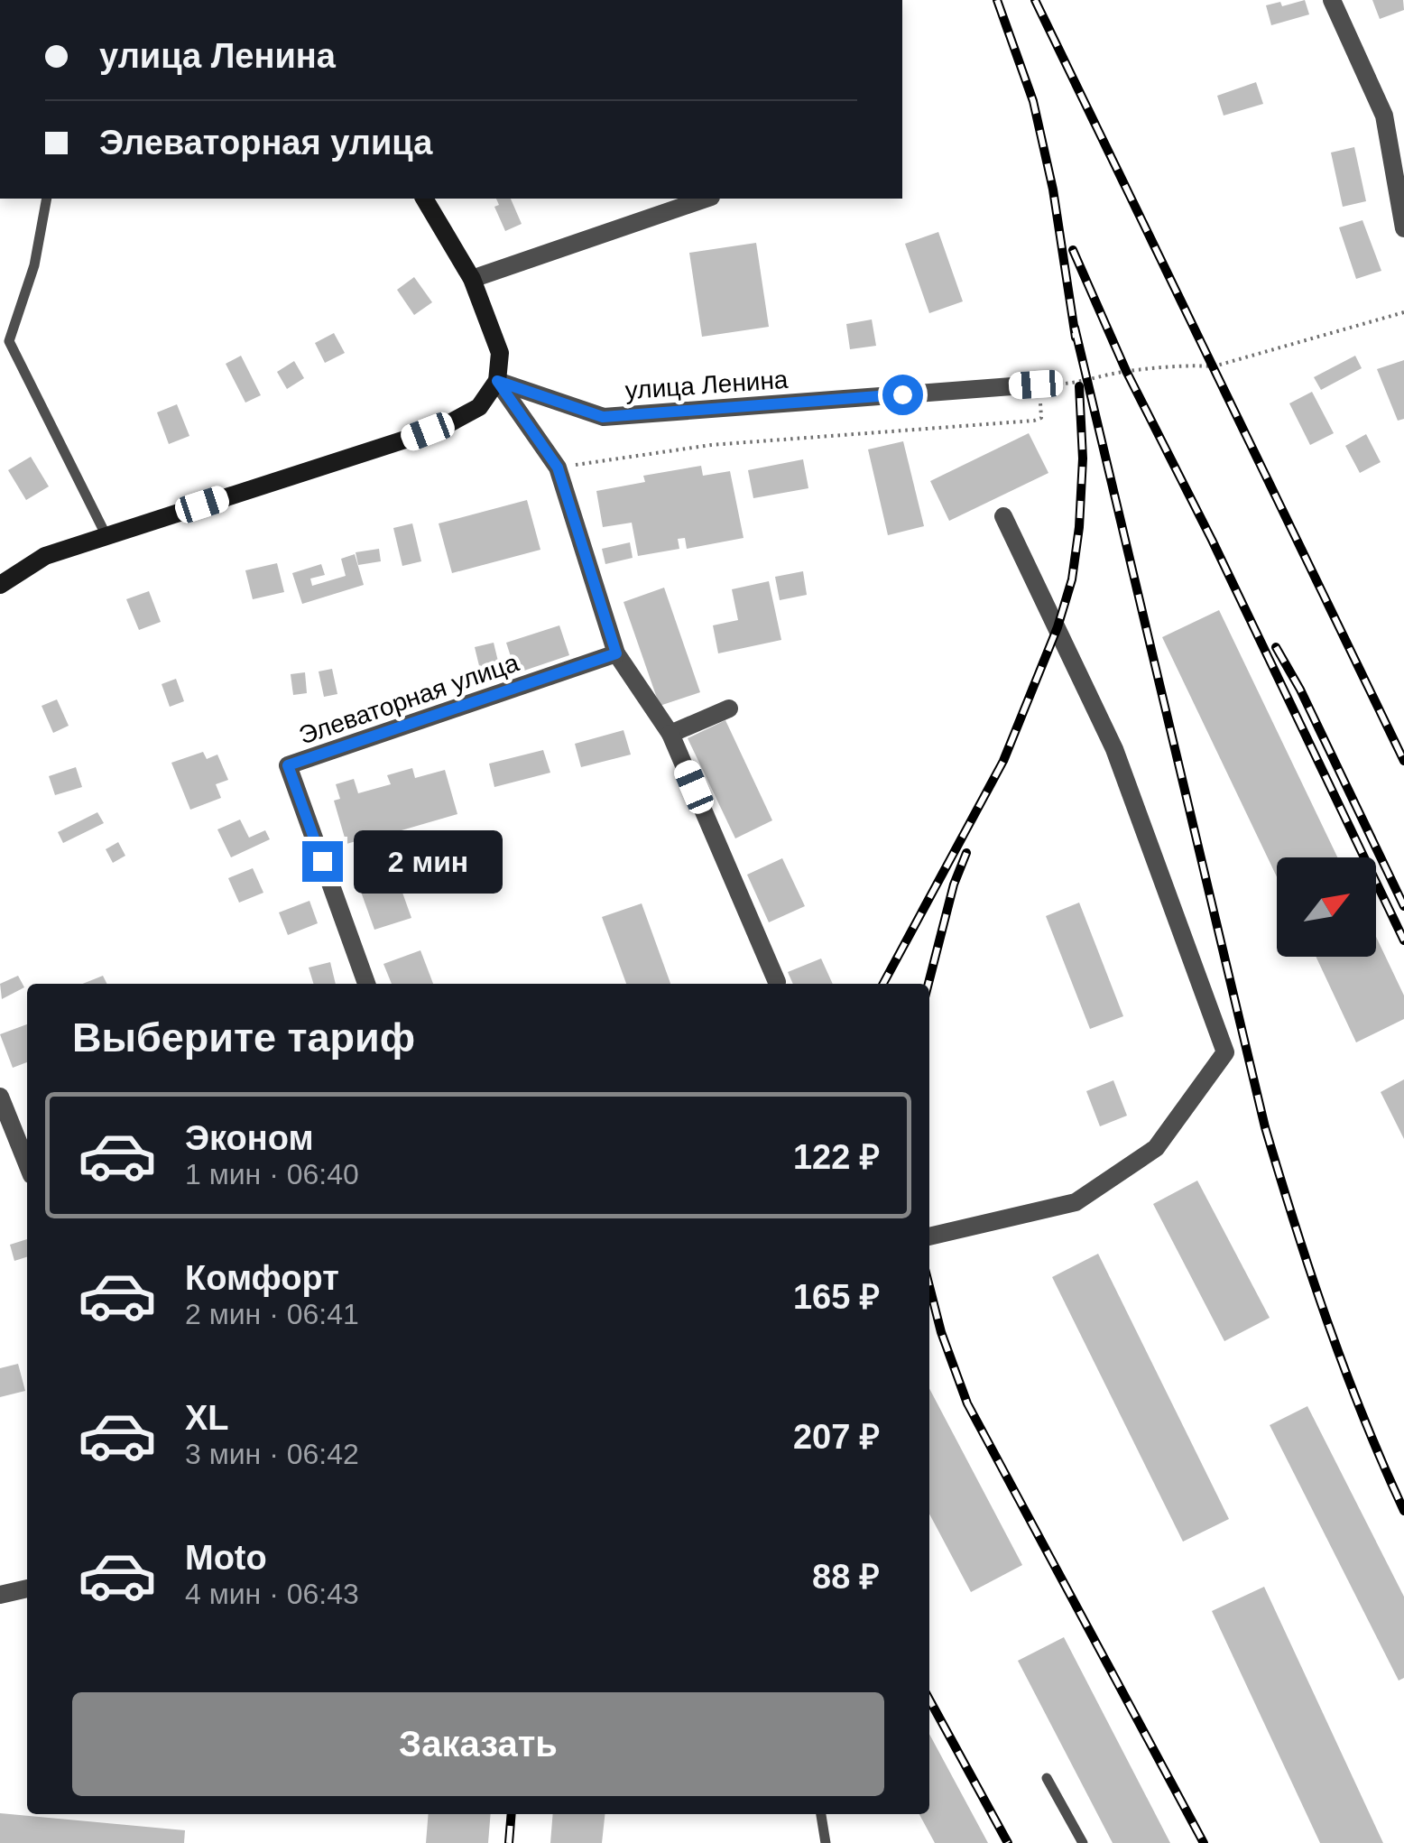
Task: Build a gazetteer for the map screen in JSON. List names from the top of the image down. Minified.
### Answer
{"streets":{"street":["улица Ленина","Элеваторная улица"]},"north":"top right","page":{"banner":["улица Ленина","Элеваторная улица"],"bubble":"2 мин","heading":"Выберите тариф","list":[{"name":"Эконом","note":"1 мин · 06:40","value":"122 ₽"},{"name":"Комфорт","note":"2 мин · 06:41","value":"165 ₽"},{"name":"XL","note":"3 мин · 06:42","value":"207 ₽"},{"name":"Moto","note":"4 мин · 06:43","value":"88 ₽"}],"buttons":"Заказать"}}
